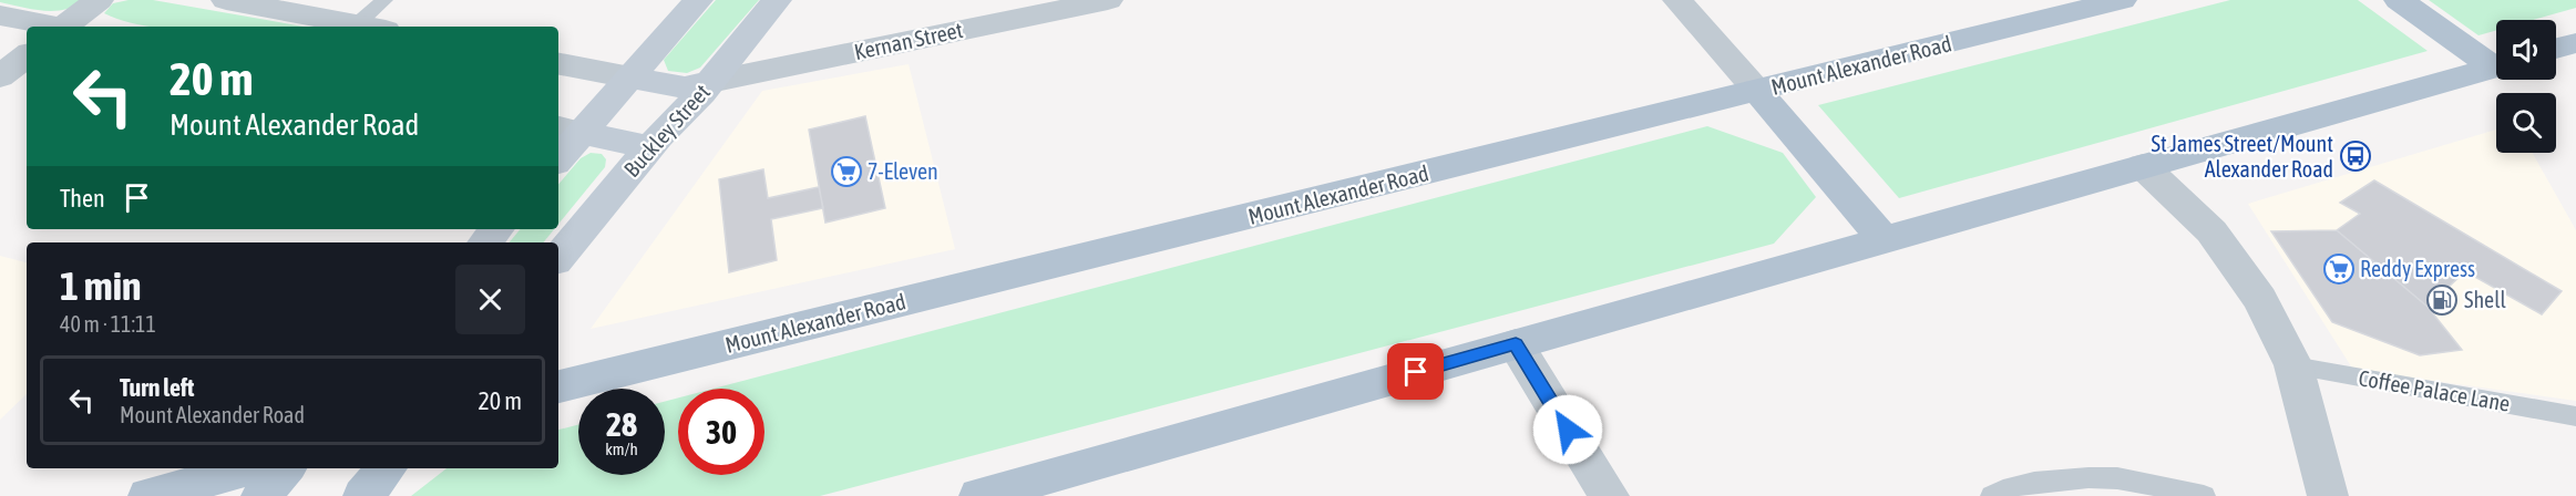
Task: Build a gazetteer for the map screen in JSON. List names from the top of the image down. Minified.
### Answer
{"streets":{"main road":["Mount Alexander Road","Buckley Street"],"street":["Kernan Street"],"lane":["Coffee Palace Lane"]},"crossings":[["Kernan Street","Buckley Street"]],"places":{"bus stop":["St James Street/Mount Alexander Road"],"supermarket":["7-Eleven","Reddy Express"],"fuel station":["Shell"]},"page":{"turn":["20 m","Mount Alexander Road"],"then":"Then","heading":["1 min","40 m · 11:11"],"list":[{"name":"Turn left","note":"Mount Alexander Road","value":"20 m"}],"speed":"28 km/h","limit":"30"}}
